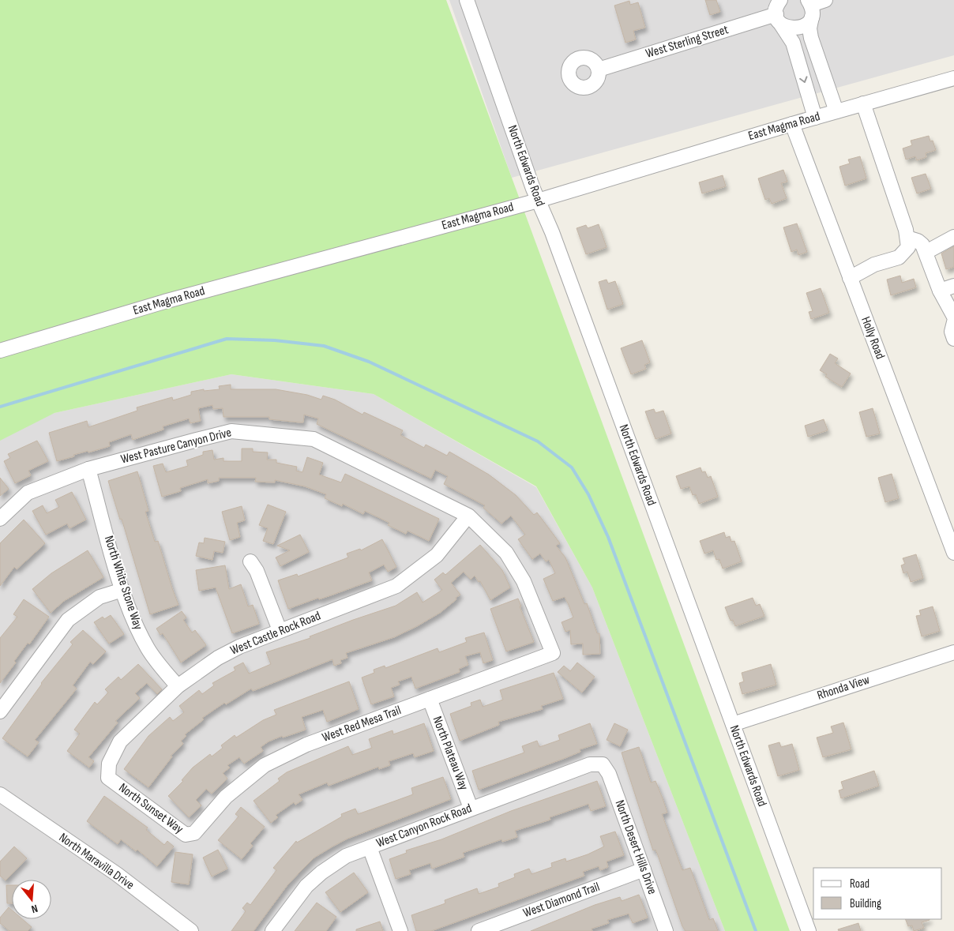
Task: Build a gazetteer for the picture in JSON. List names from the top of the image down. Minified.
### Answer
{"streets":{"street":["West Sterling Street","East Magma Road","North Edwards Road","Holly Road","West Pasture Canyon Drive","North White Stone Way","West Castle Rock Road","Rhonda View","West Red Mesa Trail","North Plateau Way","North Sunset Way","West Canyon Rock Road","North Desert Hills Drive","North Maravilla Drive","West Diamond Trail"]},"crossings":[["East Magma Road","North Edwards Road"],["East Magma Road","Holly Road"],["North Edwards Road","Rhonda View"],["West Pasture Canyon Drive","North White Stone Way"],["West Pasture Canyon Drive","West Castle Rock Road"],["West Pasture Canyon Drive","West Red Mesa Trail"],["North White Stone Way","West Castle Rock Road"],["West Castle Rock Road","North Sunset Way"],["West Red Mesa Trail","North Plateau Way"],["West Red Mesa Trail","North Sunset Way"],["North Plateau Way","West Canyon Rock Road"],["West Canyon Rock Road","North Desert Hills Drive"],["North Desert Hills Drive","West Diamond Trail"]],"legend":["Road","Building"],"north":"bottom"}
